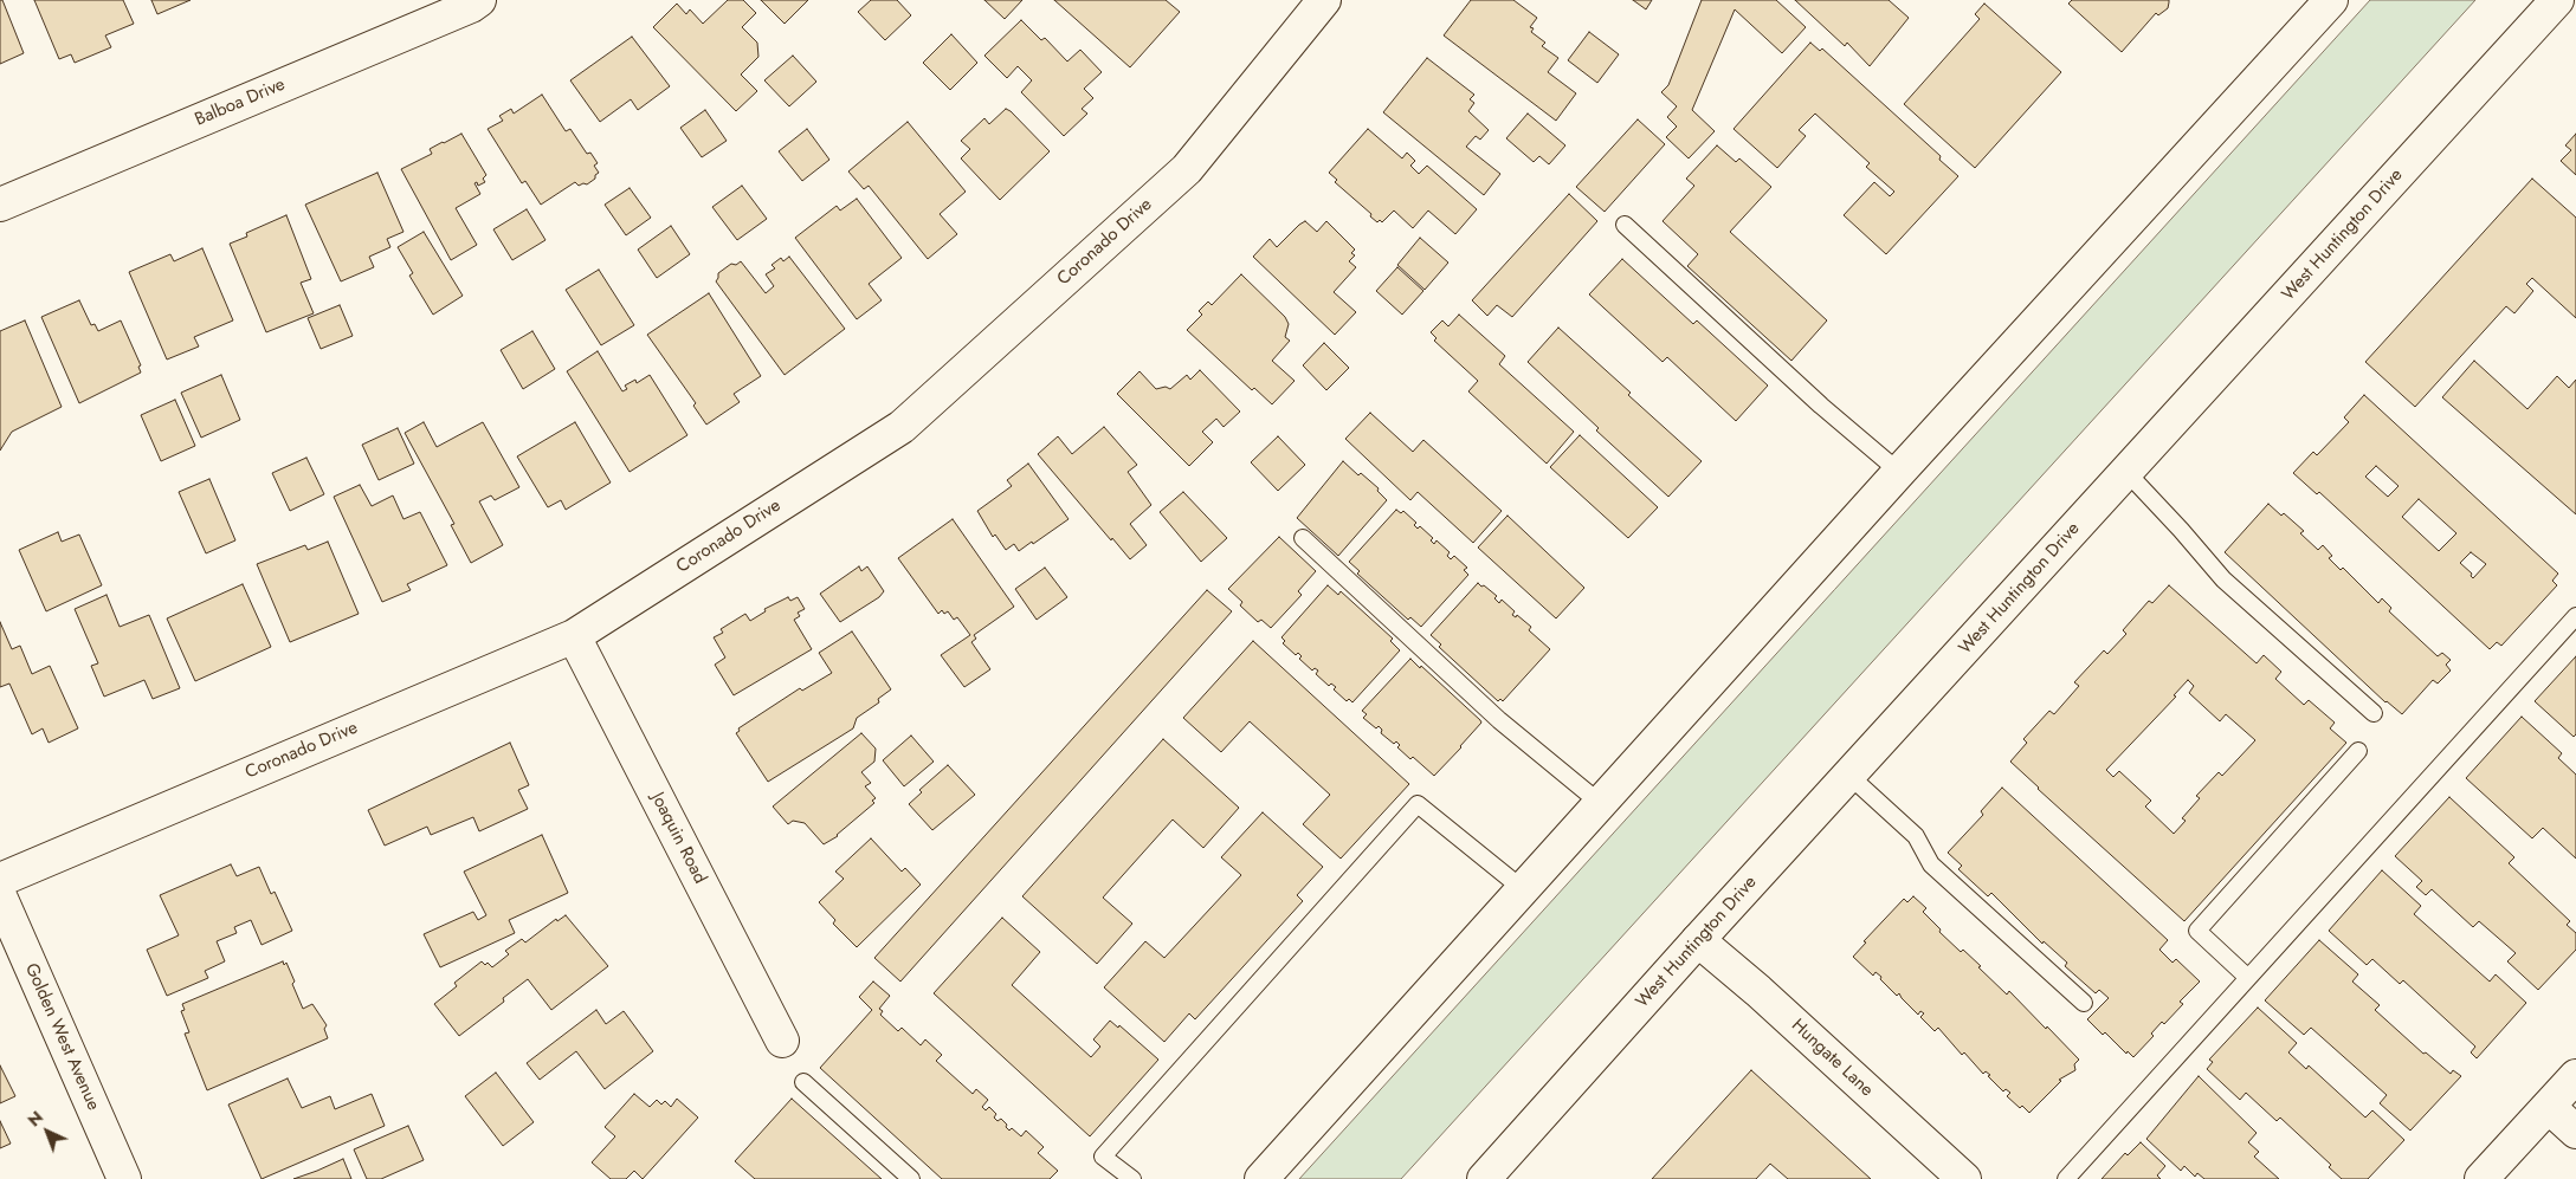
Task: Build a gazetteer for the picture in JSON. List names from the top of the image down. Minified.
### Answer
{"streets":{"street":["Balboa Drive","West Huntington Drive","Coronado Drive","Joaquin Road","Golden West Avenue","Hungate Lane"]},"crossings":[["West Huntington Drive","Hungate Lane"],["Coronado Drive","Joaquin Road"]],"north":"top left"}
